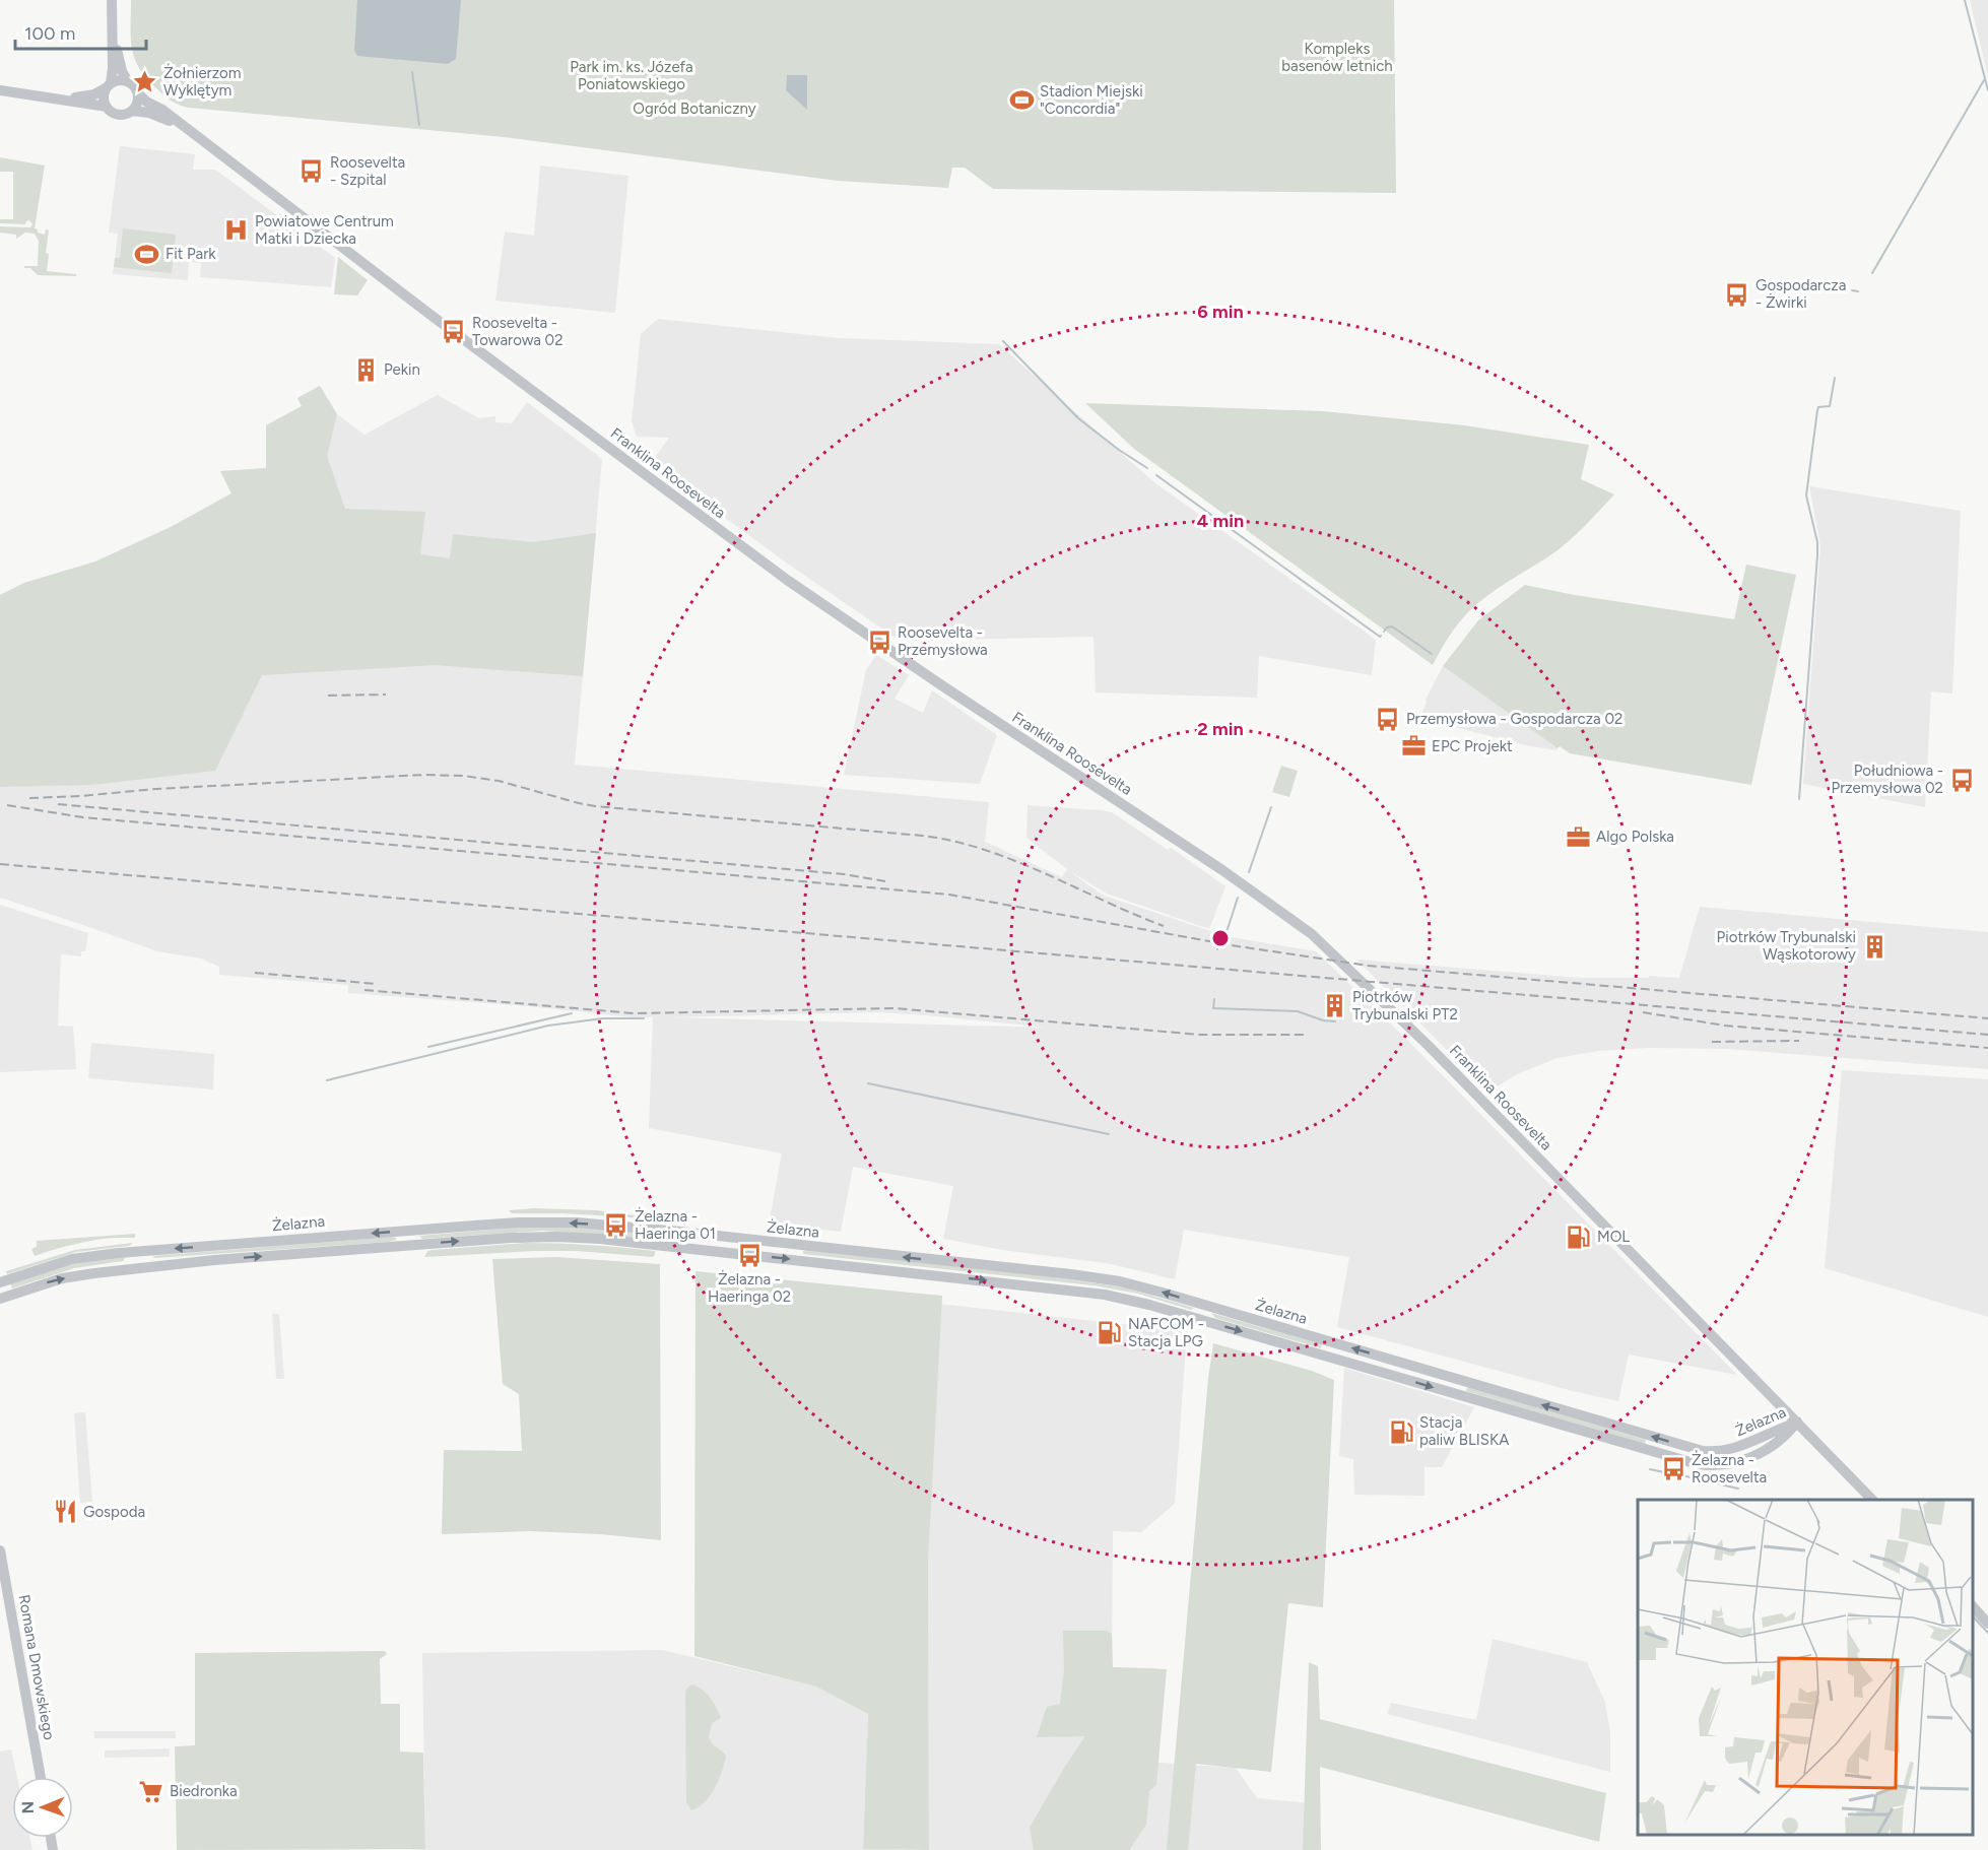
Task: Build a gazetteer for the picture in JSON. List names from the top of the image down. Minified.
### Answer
{"streets":{"street":["Franklina Roosevelta","Żelazna","Romana Dmowskiego"]},"crossings":[["Franklina Roosevelta","Żelazna"]],"parks":["Kompleks basenów letnich","Park im. ks. Józefa Poniatowskiego","Ogród Botaniczny"],"places":{"place":["Żołnierzom Wyklętym"],"sports":["Stadion Miejski \"Concordia\"","Fit Park"],"bus stop":["Roosevelta - Szpital","Gospodarcza - Żwirki","Roosevelta - Towarowa 02","Roosevelta - Przemysłowa","Przemysłowa - Gospodarcza 02","Południowa - Przemysłowa 02","Żelazna - Haeringa 01","Żelazna - Haeringa 02","Żelazna - Roosevelta"],"hospital":["Powiatowe Centrum Matki i Dziecka"],"building":["Pekin","Piotrków Trybunalski Wąskotorowy","Piotrków Trybunalski PT2"],"office":["EPC Projekt","Algo Polska"],"fuel station":["MOL","NAFCOM - Stacja LPG","Stacja paliw BLISKA"],"restaurant":["Gospoda"],"supermarket":["Biedronka"]},"scale_bar":"100 m","north":"left","rings":["6 min","4 min","2 min"]}
